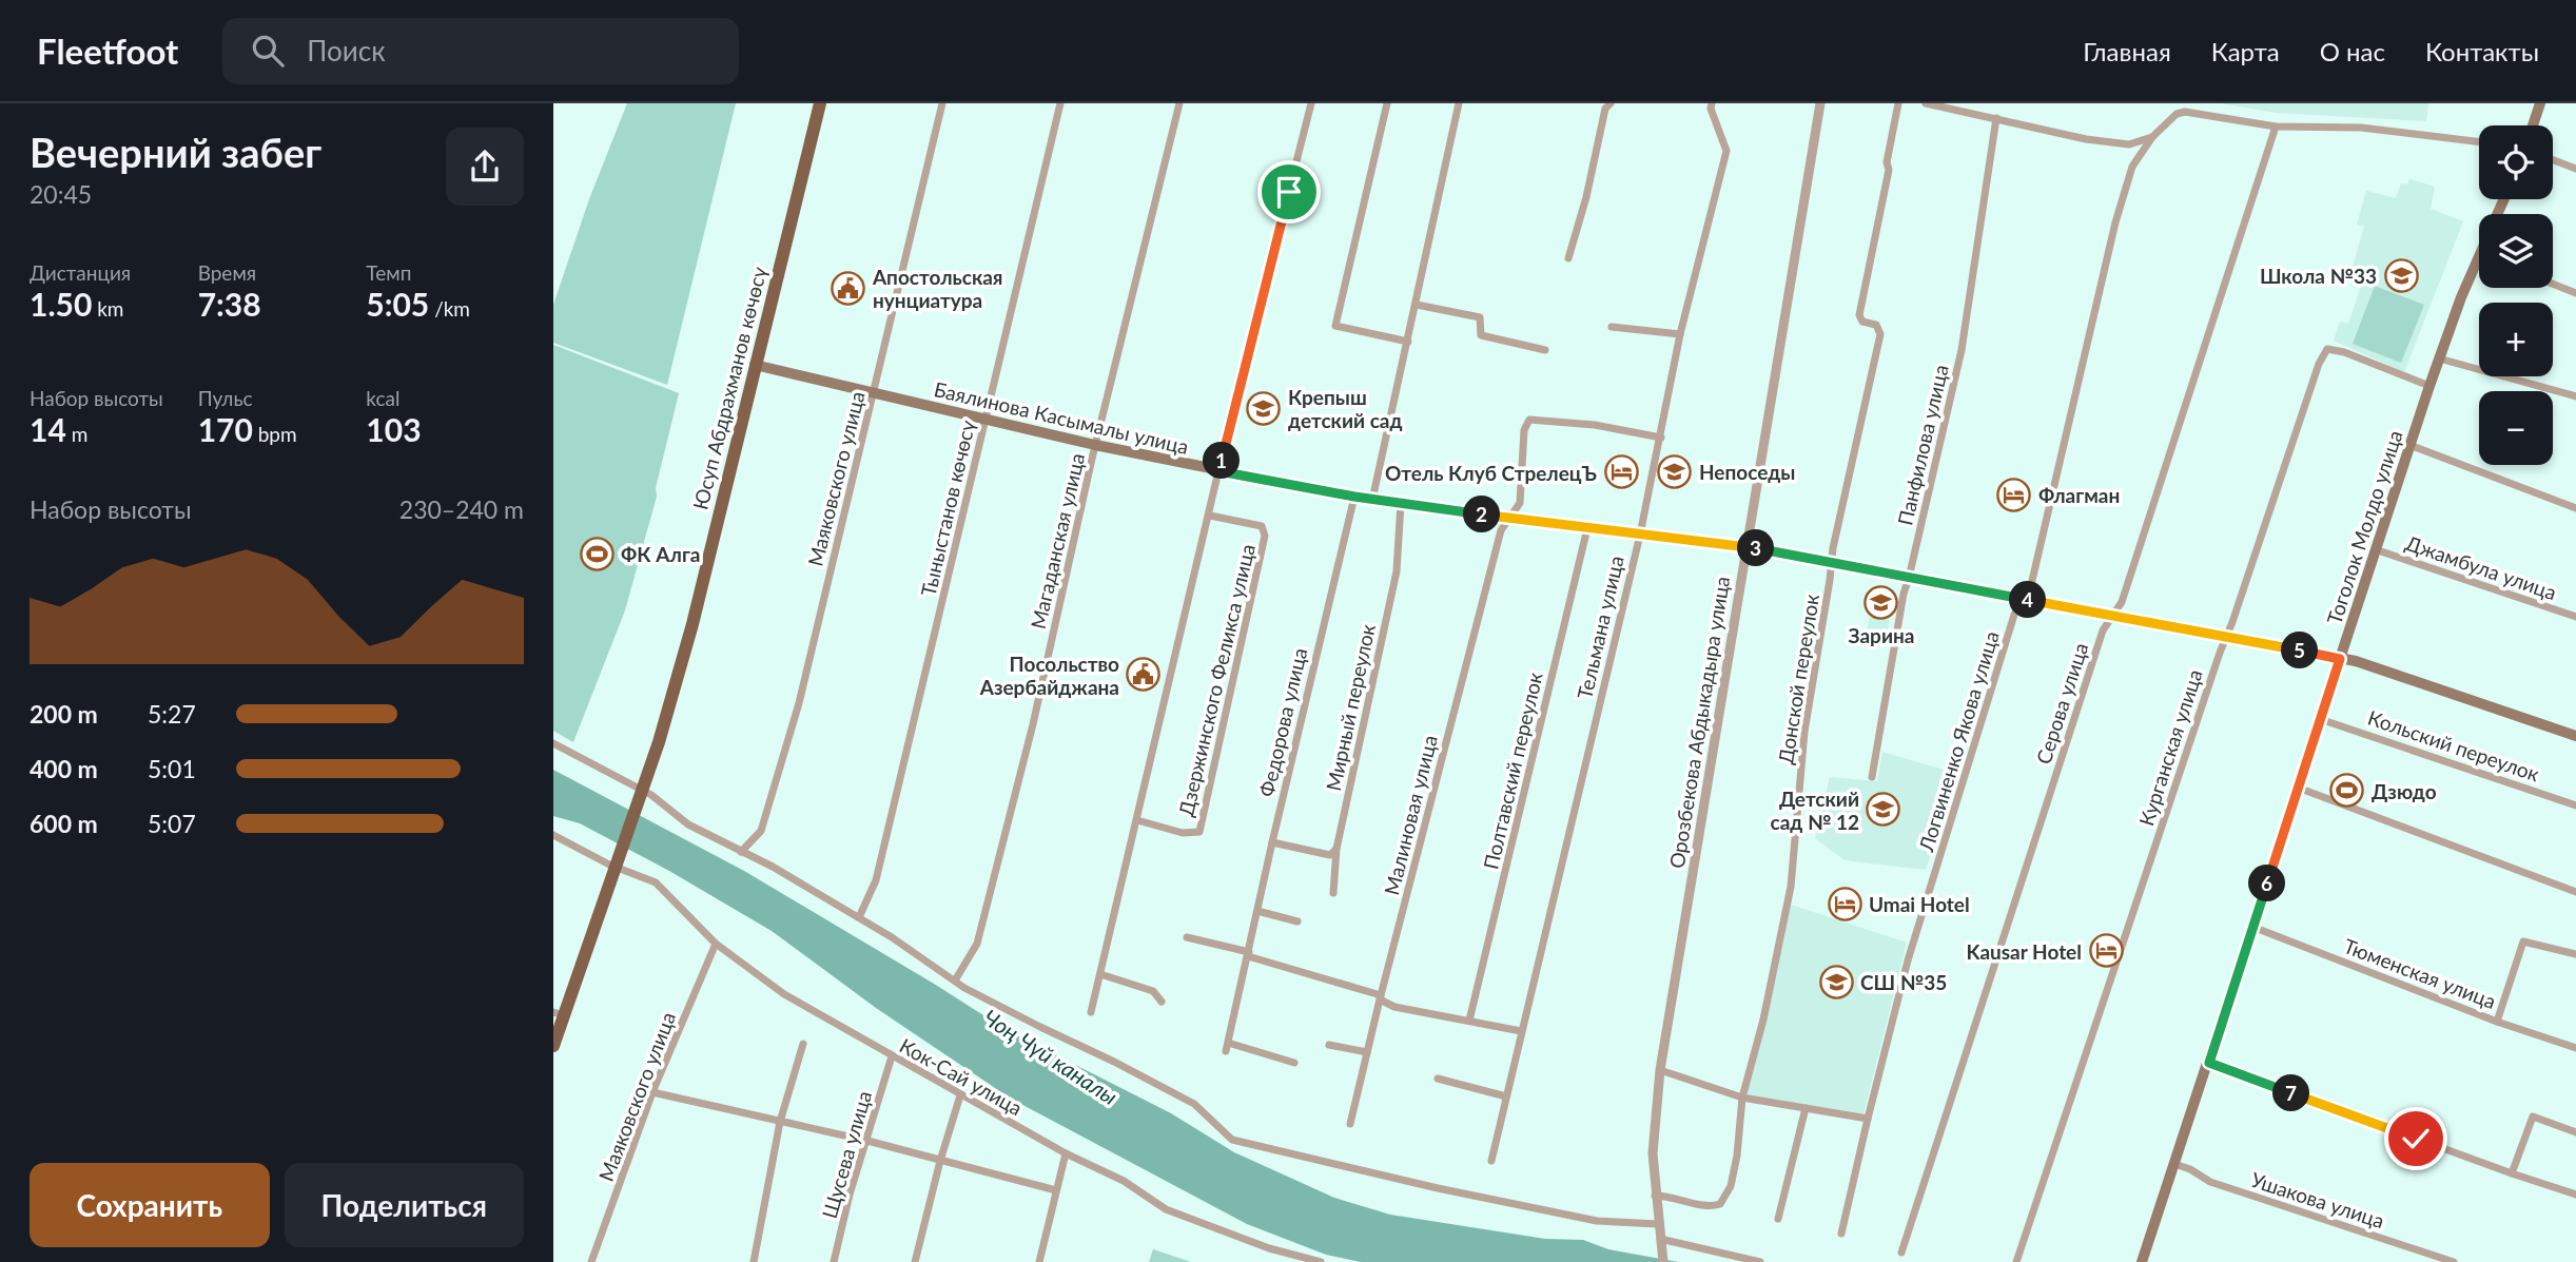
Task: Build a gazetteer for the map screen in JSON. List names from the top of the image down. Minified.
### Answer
{"streets":{"main road":["Юсуп Абдрахманов көчөсү","Баялинова Касымалы улица","Тоголок Молдо улица"],"street":["Панфилова улица","Маяковского улица","Тыныстанов көчөсү","Магаданская улица","Джамбула улица","Тельмана улица","Донской переулок","Дзержинского Феликса улица","Серова улица","Мирный переулок","Федорова улица","Орозбекова Абдыкадыра улица","Логвиненко Якова улица","Кольский переулок","Курганская улица","Полтавский переулок","Малиновая улица","Тюменская улица","Кок-Сай улица","Щусева улица","Ушакова улица"]},"crossings":[["Юсуп Абдрахманов көчөсү","Баялинова Касымалы улица"],["Юсуп Абдрахманов көчөсү","Кок-Сай улица"],["Баялинова Касымалы улица","Панфилова улица"],["Баялинова Касымалы улица","Маяковского улица"],["Баялинова Касымалы улица","Тыныстанов көчөсү"],["Баялинова Касымалы улица","Тоголок Молдо улица"],["Баялинова Касымалы улица","Магаданская улица"],["Баялинова Касымалы улица","Тельмана улица"],["Баялинова Касымалы улица","Донской переулок"],["Баялинова Касымалы улица","Серова улица"],["Баялинова Касымалы улица","Мирный переулок"],["Баялинова Касымалы улица","Федорова улица"],["Баялинова Касымалы улица","Орозбекова Абдыкадыра улица"],["Баялинова Касымалы улица","Логвиненко Якова улица"],["Баялинова Касымалы улица","Курганская улица"],["Баялинова Касымалы улица","Полтавский переулок"],["Баялинова Касымалы улица","Малиновая улица"],["Маяковского улица","Кок-Сай улица"],["Тоголок Молдо улица","Джамбула улица"],["Тоголок Молдо улица","Кольский переулок"],["Тоголок Молдо улица","Курганская улица"],["Тоголок Молдо улица","Тюменская улица"],["Тоголок Молдо улица","Ушакова улица"],["Тельмана улица","Малиновая улица"],["Донской переулок","Орозбекова Абдыкадыра улица"],["Серова улица","Логвиненко Якова улица"],["Кок-Сай улица","Щусева улица"]],"water":["Чоң Чүй каналы"],"places":{"school or university":["Школа №33","Крепыш детский сад","Непоседы","Зарина","Детский сад № 12","СШ №35"],"public building":["Апостольская нунциатура","Посольство Азербайджана"],"hotel":["Отель Клуб СтрелецЪ","Флагман","Umai Hotel","Kausar Hotel"],"sports":["ФК Алга","Дзюдо"]},"page":{"header":"Fleetfoot","search":"Поиск","nav":["Главная","Карта","О нас","Контакты"],"heading":["Вечерний забег","20:45"],"map_buttons":["+","−"],"stats":[["Дистанция","1.50 km"],["Время","7:38"],["Темп","5:05 /km"],["Набор высоты","14 m"],["Пульс","170 bpm"],["kcal","103"]],"pins":["1","2","3","4","5","6","7"],"chart":["Набор высоты","230–240 m"],"list":[{"name":"200 m","note":"5:27"},{"name":"400 m","note":"5:01"},{"name":"600 m","note":"5:07"}],"buttons":["Сохранить","Поделиться"]}}
